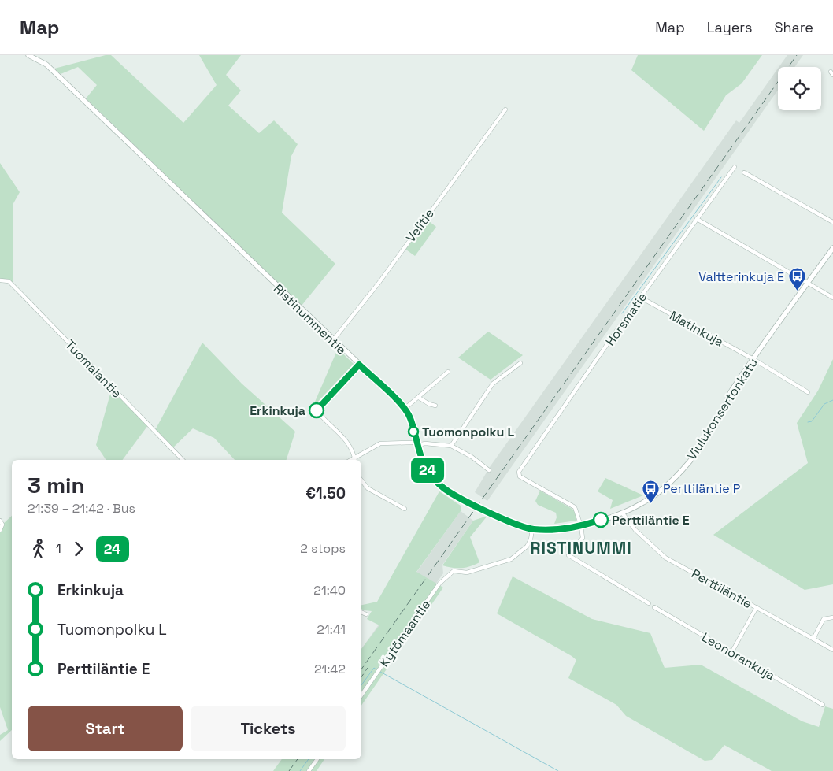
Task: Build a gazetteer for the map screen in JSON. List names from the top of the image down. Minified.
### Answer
{"streets":{"street":["Velitie","Ristinummentie","Horsmatie","Matinkuja","Tuomalantie","Viulukonsertonkatu","Perttiläntie","Kytömaantie","Leonorankuja"]},"crossings":[["Velitie","Ristinummentie"],["Ristinummentie","Horsmatie"],["Ristinummentie","Viulukonsertonkatu"],["Ristinummentie","Perttiläntie"],["Ristinummentie","Kytömaantie"],["Horsmatie","Matinkuja"],["Matinkuja","Viulukonsertonkatu"],["Viulukonsertonkatu","Perttiläntie"]],"districts":["RISTINUMMI"],"places":{"bus stop":["Valtterinkuja E","Perttiläntie P"],"other":["Erkinkuja","Tuomonpolku L","Perttiläntie E"]},"lines":["bus line 24"],"page":{"header":"Map","nav":["Map","Layers","Share"],"on_map":"24","heading":["3 min","21:39 – 21:42 · Bus","€1.50"],"legs":["1","24","2 stops"],"list":[{"name":"Erkinkuja","value":"21:40"},{"name":"Tuomonpolku L","value":"21:41"},{"name":"Perttiläntie E","value":"21:42"}],"buttons":["Start","Tickets"]}}
